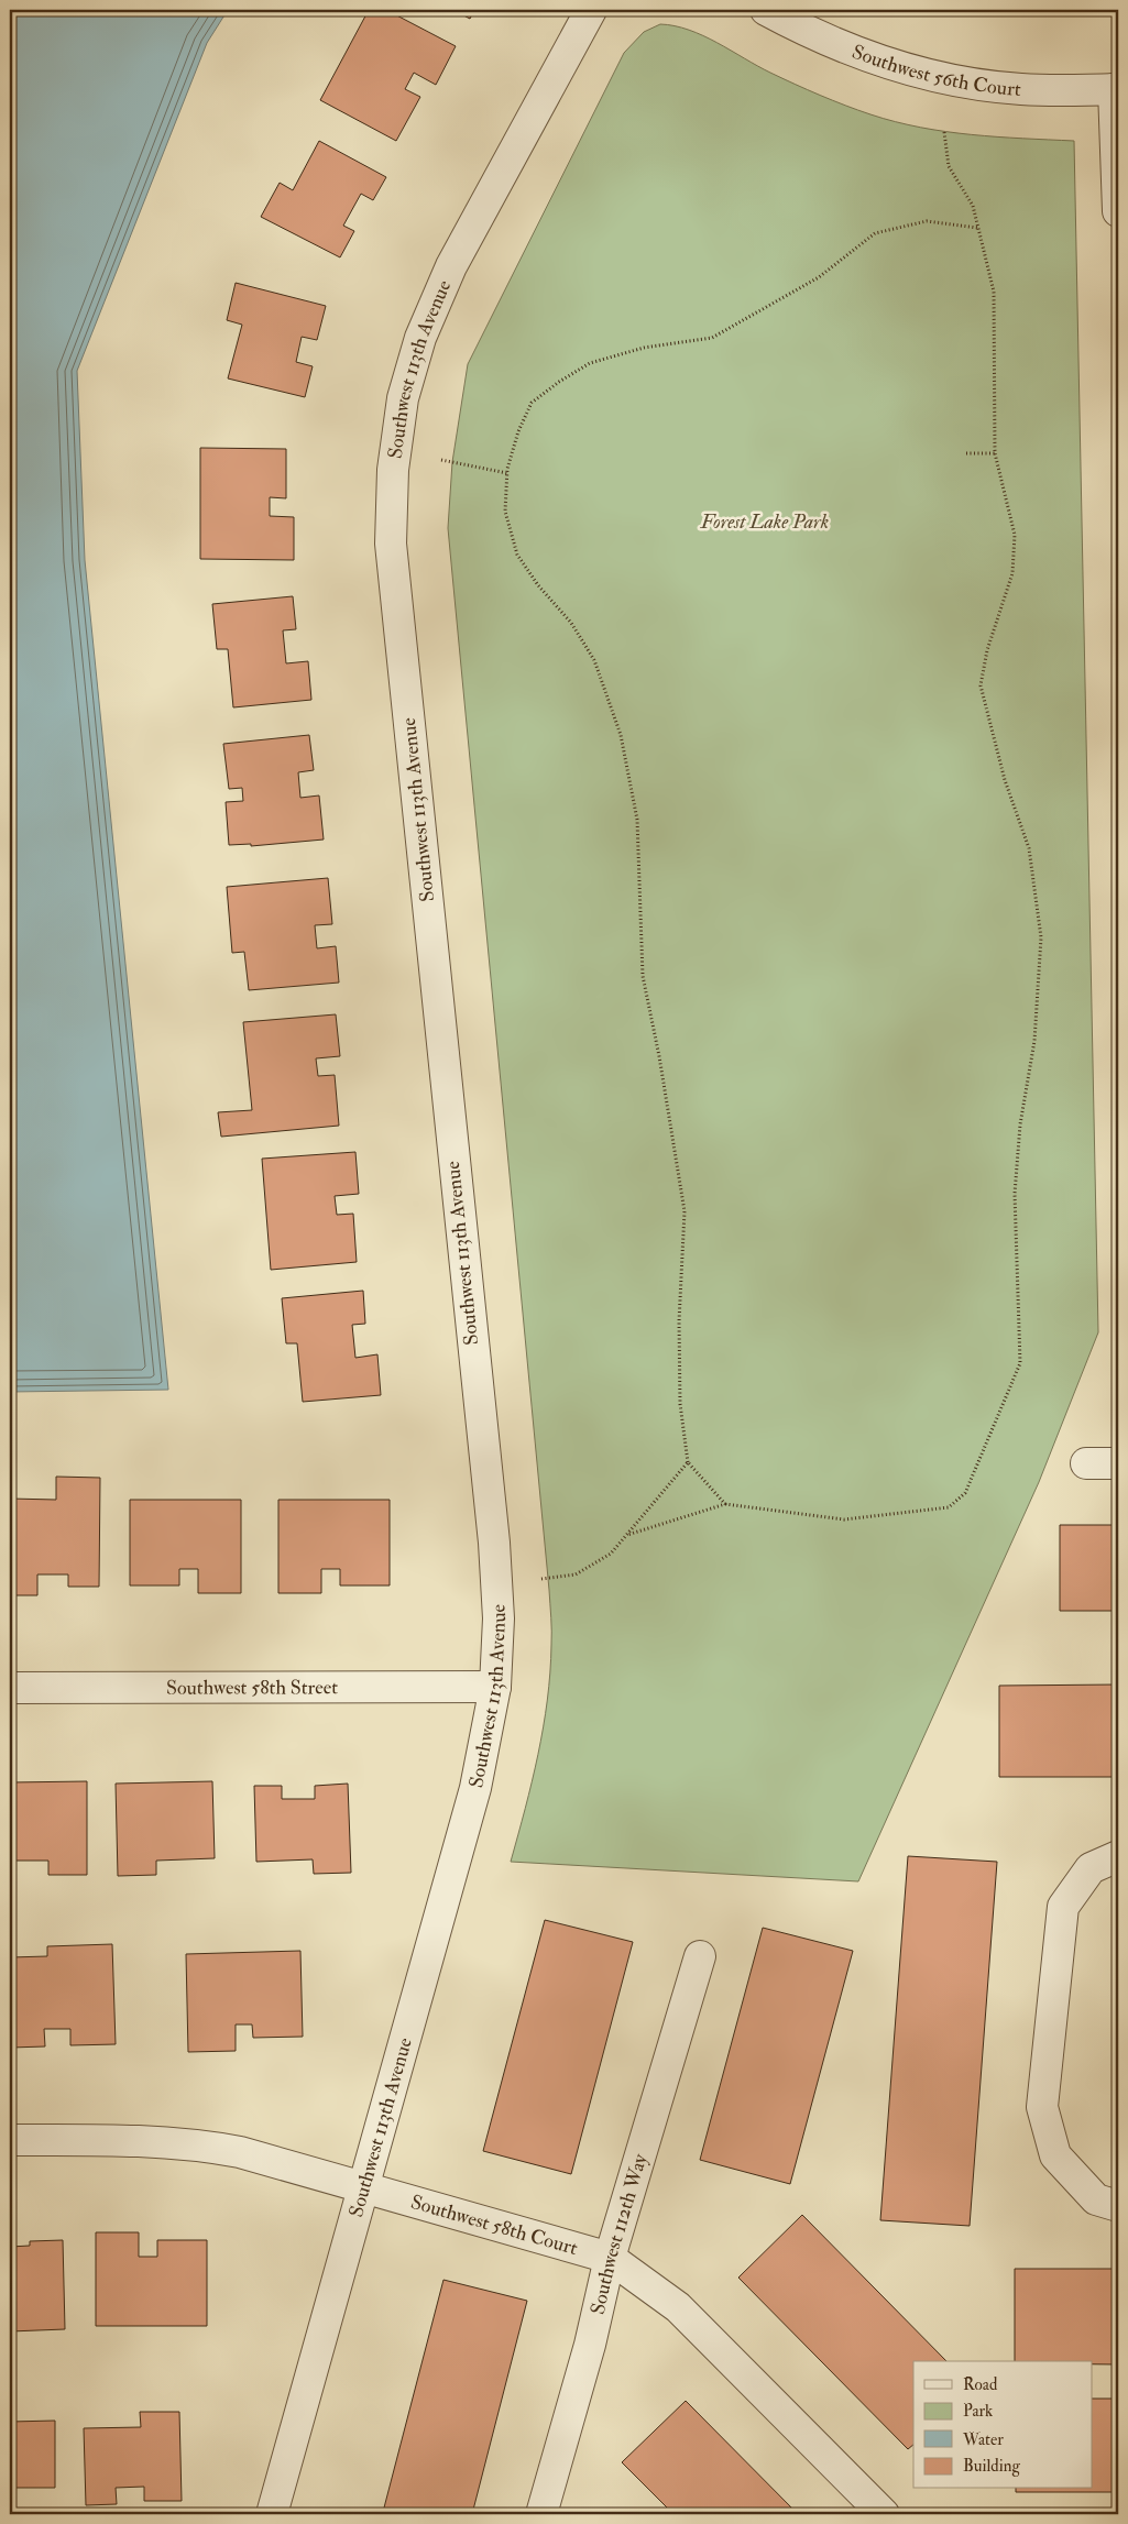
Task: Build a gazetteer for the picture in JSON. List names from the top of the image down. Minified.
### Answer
{"streets":{"street":["Southwest 56th Court","Southwest 113th Avenue","Southwest 58th Street","Southwest 58th Court","Southwest 112th Way"]},"crossings":[["Southwest 113th Avenue","Southwest 58th Street"],["Southwest 113th Avenue","Southwest 58th Court"],["Southwest 58th Court","Southwest 112th Way"]],"parks":["Forest Lake Park"],"legend":["Road","Park","Water","Building"]}
